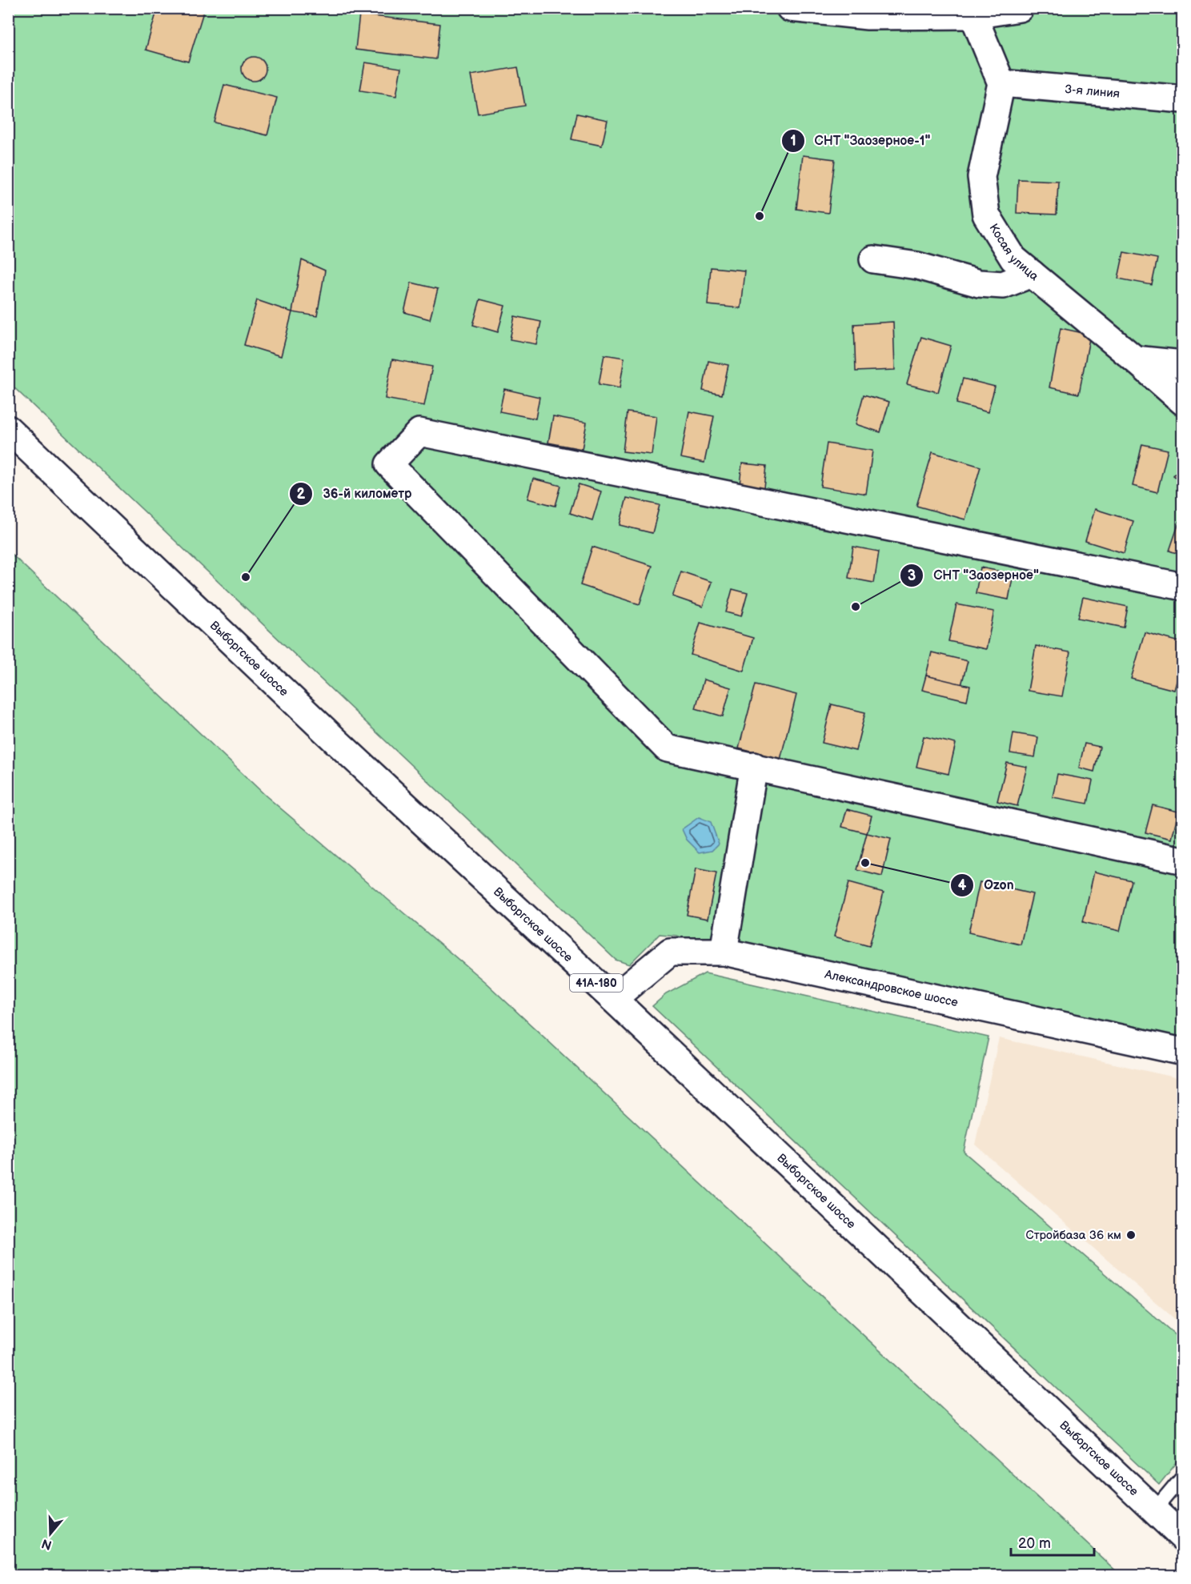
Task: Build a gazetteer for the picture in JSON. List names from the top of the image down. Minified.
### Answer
{"streets":{"street":["3-я линия","Косая улица","Выборгское шоссе","41А-180","Александровское шоссе"]},"crossings":[["3-я линия","Косая улица"],["Выборгское шоссе","Александровское шоссе"]],"places":["СНТ \"Заозерное-1\"","36-й километр","СНТ \"Заозерное\"","Ozon","Стройбаза 36 км"],"scale_bar":"20 m","north":"bottom"}
